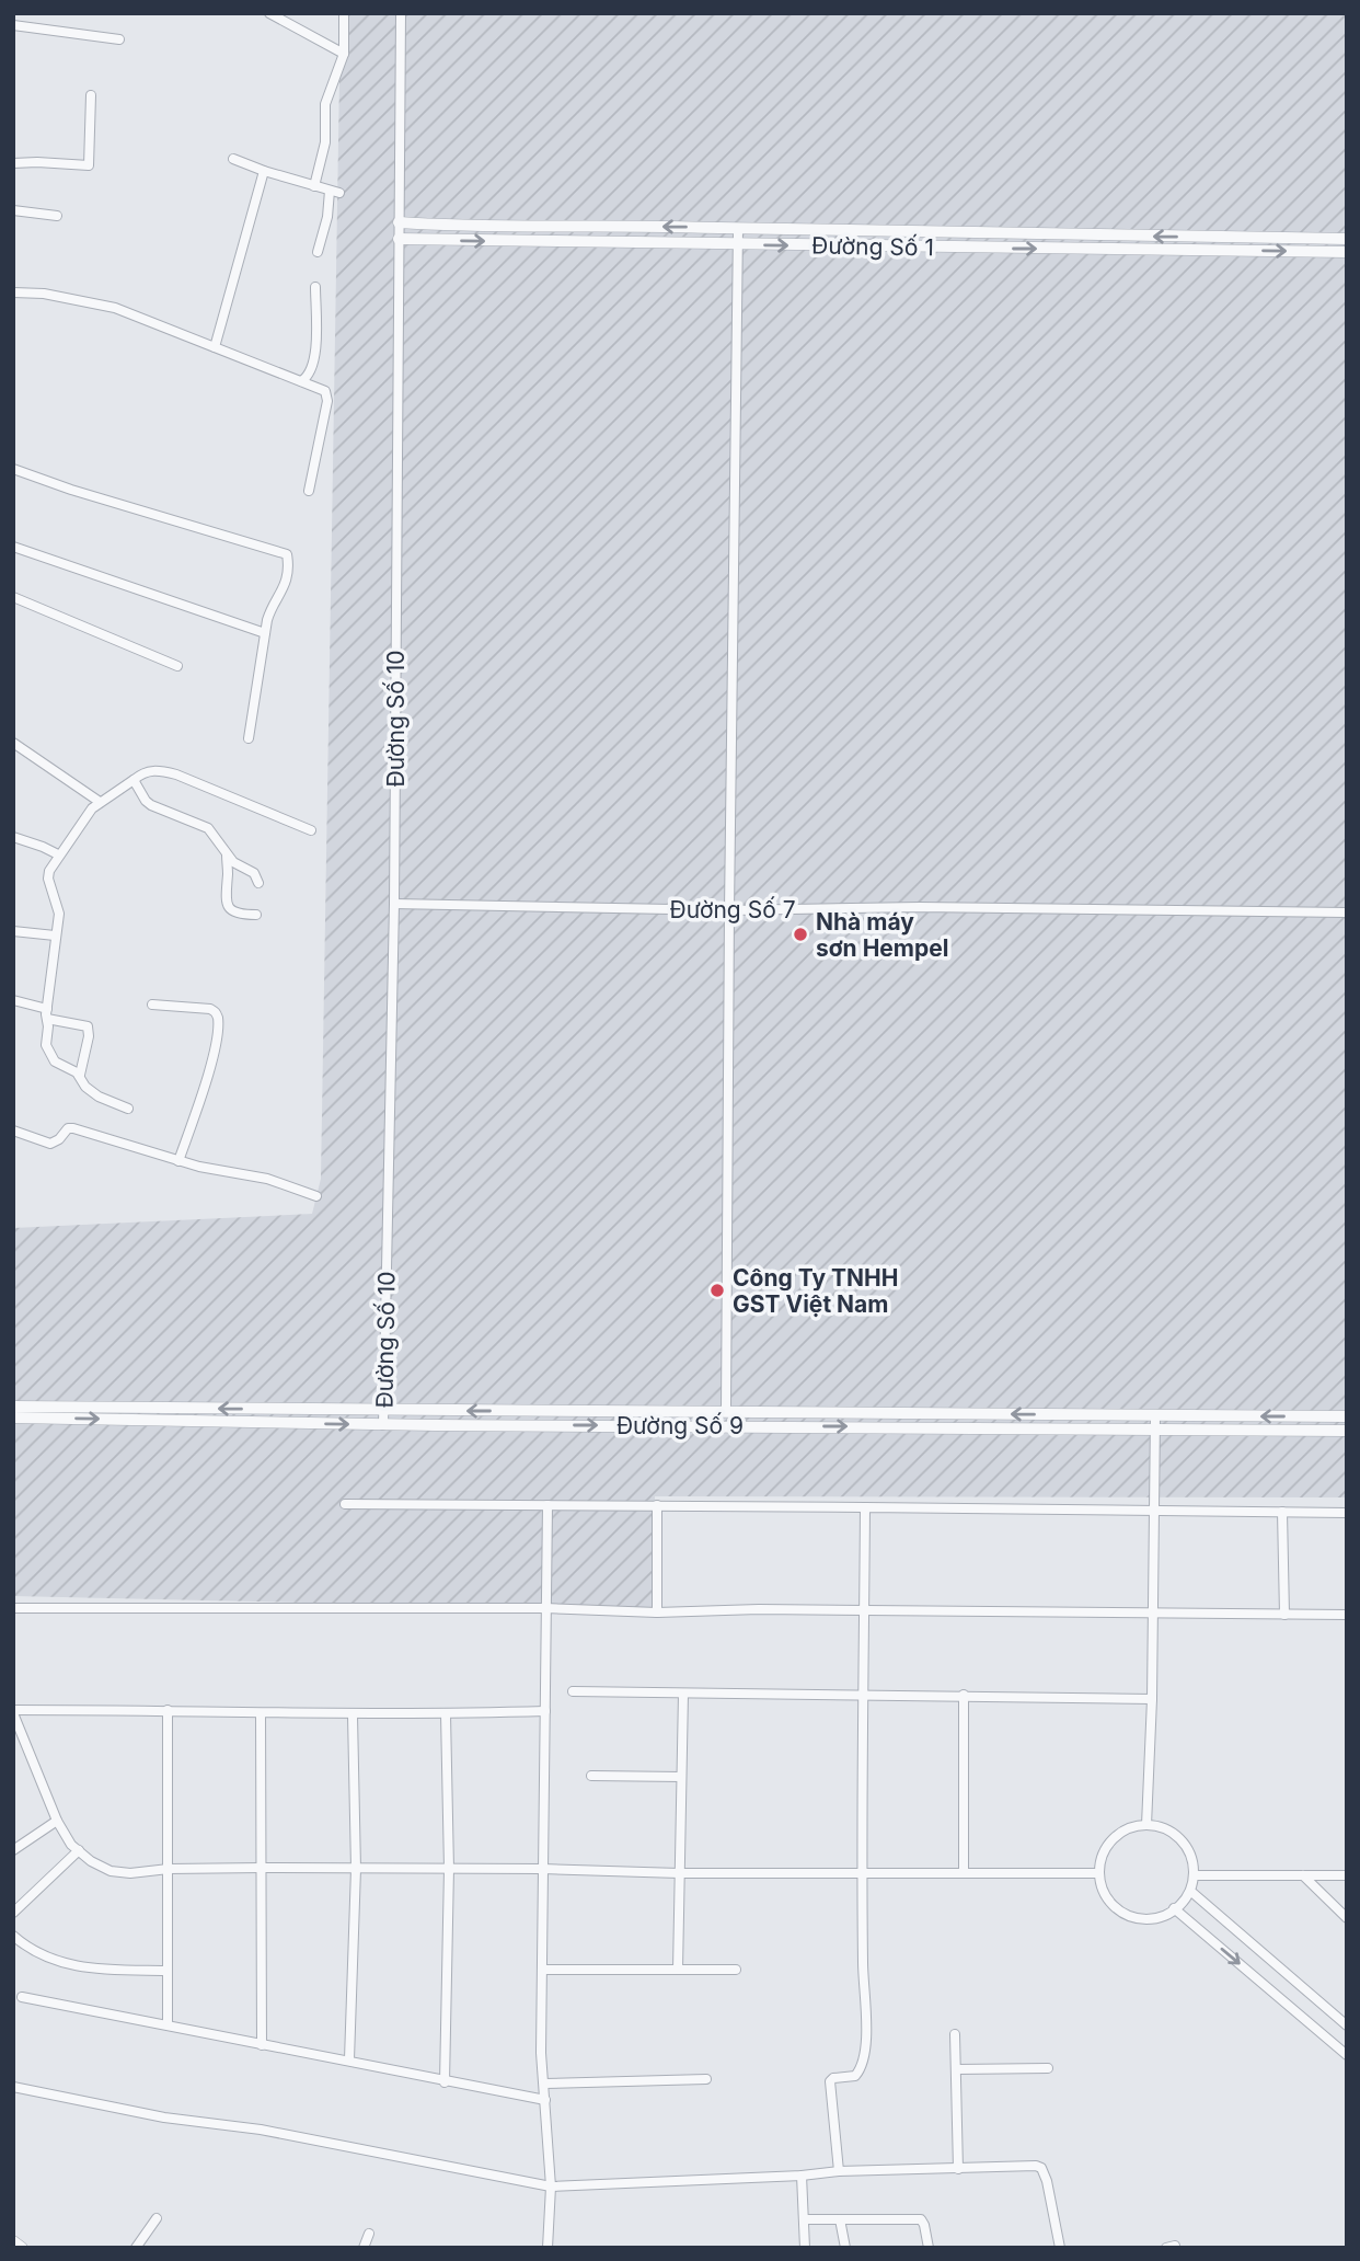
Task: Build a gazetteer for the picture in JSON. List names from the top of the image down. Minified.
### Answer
{"streets":{"street":["Đường Số 1","Đường Số 10","Đường Số 7","Đường Số 9"]},"crossings":[["Đường Số 1","Đường Số 10"],["Đường Số 10","Đường Số 7"],["Đường Số 10","Đường Số 9"]],"places":["Nhà máy sơn Hempel","Công Ty TNHH GST Việt Nam"]}
